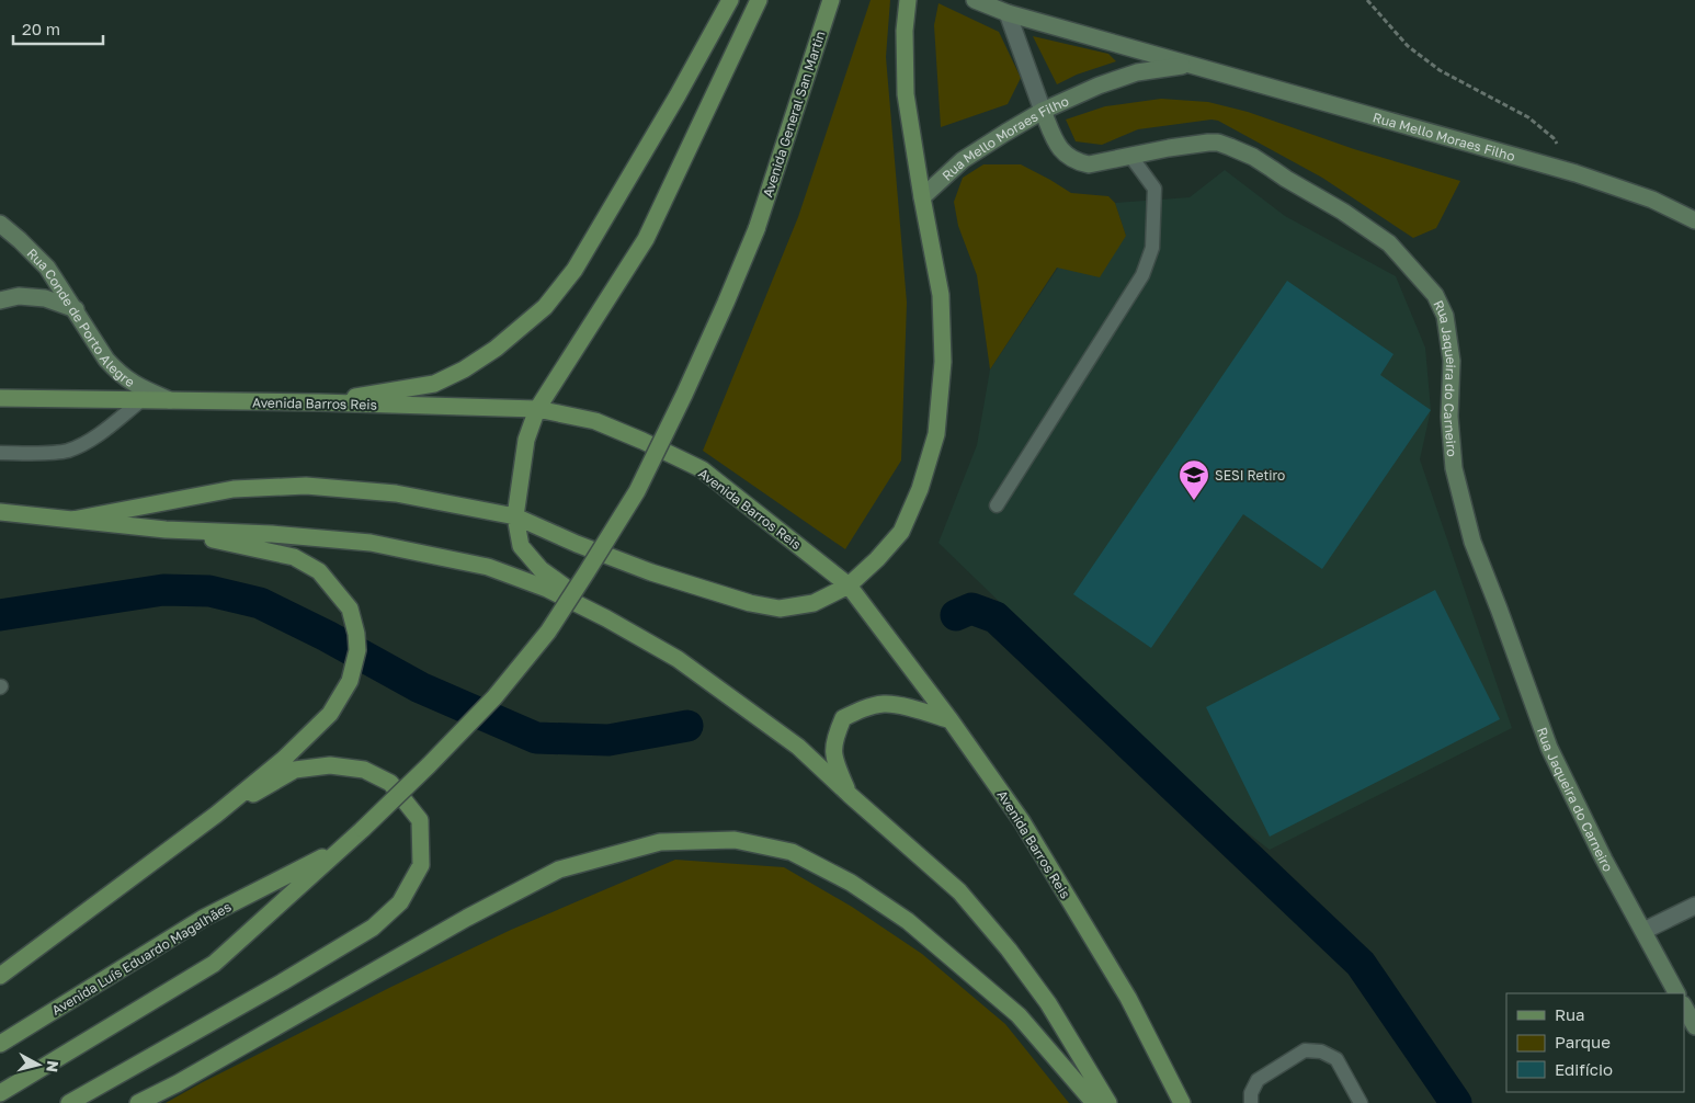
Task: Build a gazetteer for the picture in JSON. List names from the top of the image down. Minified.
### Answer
{"streets":{"main road":["Avenida General San Martin","Rua Mello Moraes Filho","Rua Conde de Porto Alegre","Rua Jaqueira do Carneiro","Avenida Barros Reis","Avenida Luís Eduardo Magalhães"]},"crossings":[["Avenida General San Martin","Avenida Luís Eduardo Magalhães"],["Rua Mello Moraes Filho","Rua Jaqueira do Carneiro"],["Rua Conde de Porto Alegre","Avenida Barros Reis"]],"places":{"school or university":["SESI Retiro"]},"legend":["Rua","Parque","Edifício"],"scale_bar":"20 m","north":"right"}
